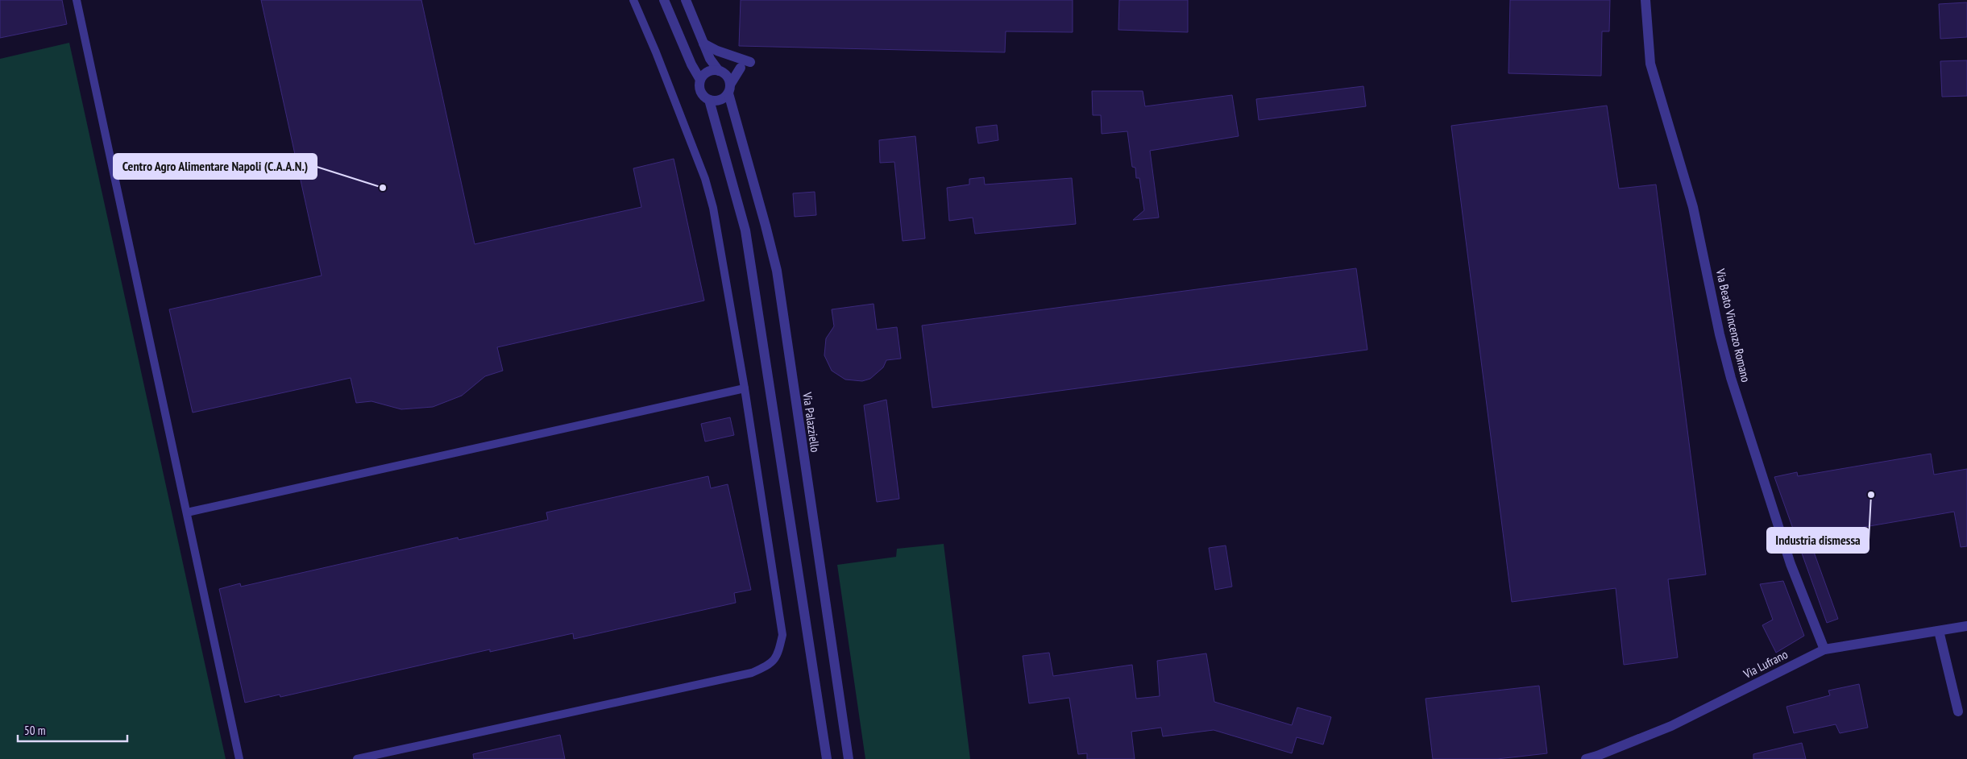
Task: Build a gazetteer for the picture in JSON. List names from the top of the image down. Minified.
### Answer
{"streets":{"street":["Via Beato Vincenzo Romano","Via Palazziello","Via Lufrano"]},"crossings":[["Via Beato Vincenzo Romano","Via Lufrano"]],"places":["Centro Agro Alimentare Napoli (C.A.A.N.)","Industria dismessa"],"scale_bar":"50 m"}
